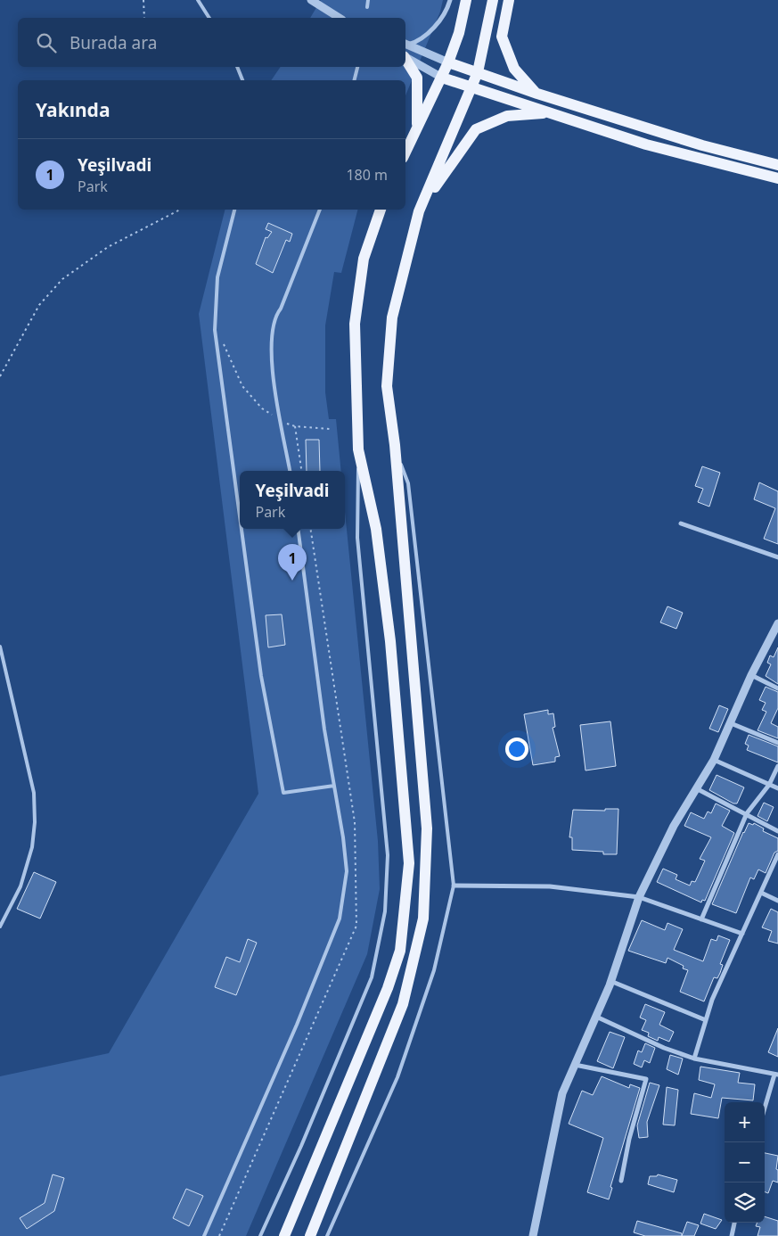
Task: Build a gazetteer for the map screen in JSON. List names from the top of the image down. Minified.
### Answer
{"page":{"search":"Burada ara","heading":"Yakında","list":[{"mark":"1","name":"Yeşilvadi","note":"Park","value":"180 m"}],"popup":["Yeşilvadi","Park"],"pins":"1","map_buttons":["+","−"]}}
